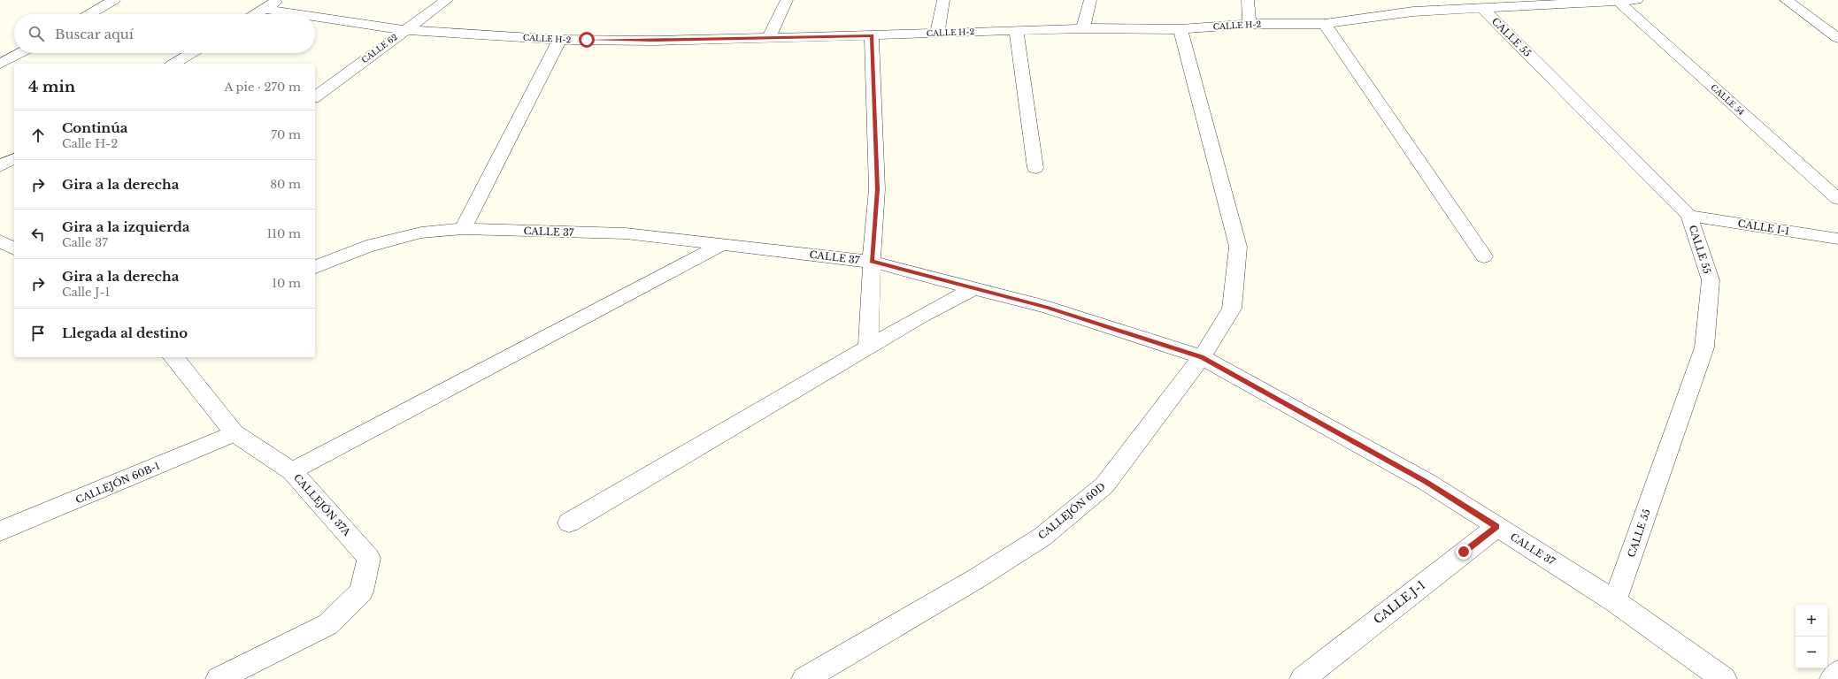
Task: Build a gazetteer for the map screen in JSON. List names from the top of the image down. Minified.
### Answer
{"streets":{"street":["CALLE H-2","CALLE 55","CALLE 62","CALLE 54","CALLE I-1","CALLE 37","CALLEJÓN 60B-1","CALLEJÓN 37A","CALLEJÓN 60D","CALLE J-1"]},"crossings":[["CALLE H-2","CALLE 55"],["CALLE H-2","CALLE 62"],["CALLE H-2","CALLE 54"],["CALLE H-2","CALLEJÓN 60D"],["CALLE 55","CALLE I-1"],["CALLE 55","CALLE 37"],["CALLE 37","CALLEJÓN 60D"],["CALLE 37","CALLE J-1"],["CALLEJÓN 60B-1","CALLEJÓN 37A"]],"page":{"search":"Buscar aquí","heading":["4 min","A pie · 270 m"],"list":[["Continúa","Calle H-2","70 m"],["Gira a la derecha","80 m"],["Gira a la izquierda","Calle 37","110 m"],["Gira a la derecha","Calle J-1","10 m"],"Llegada al destino"],"map_buttons":["+","−"]}}
